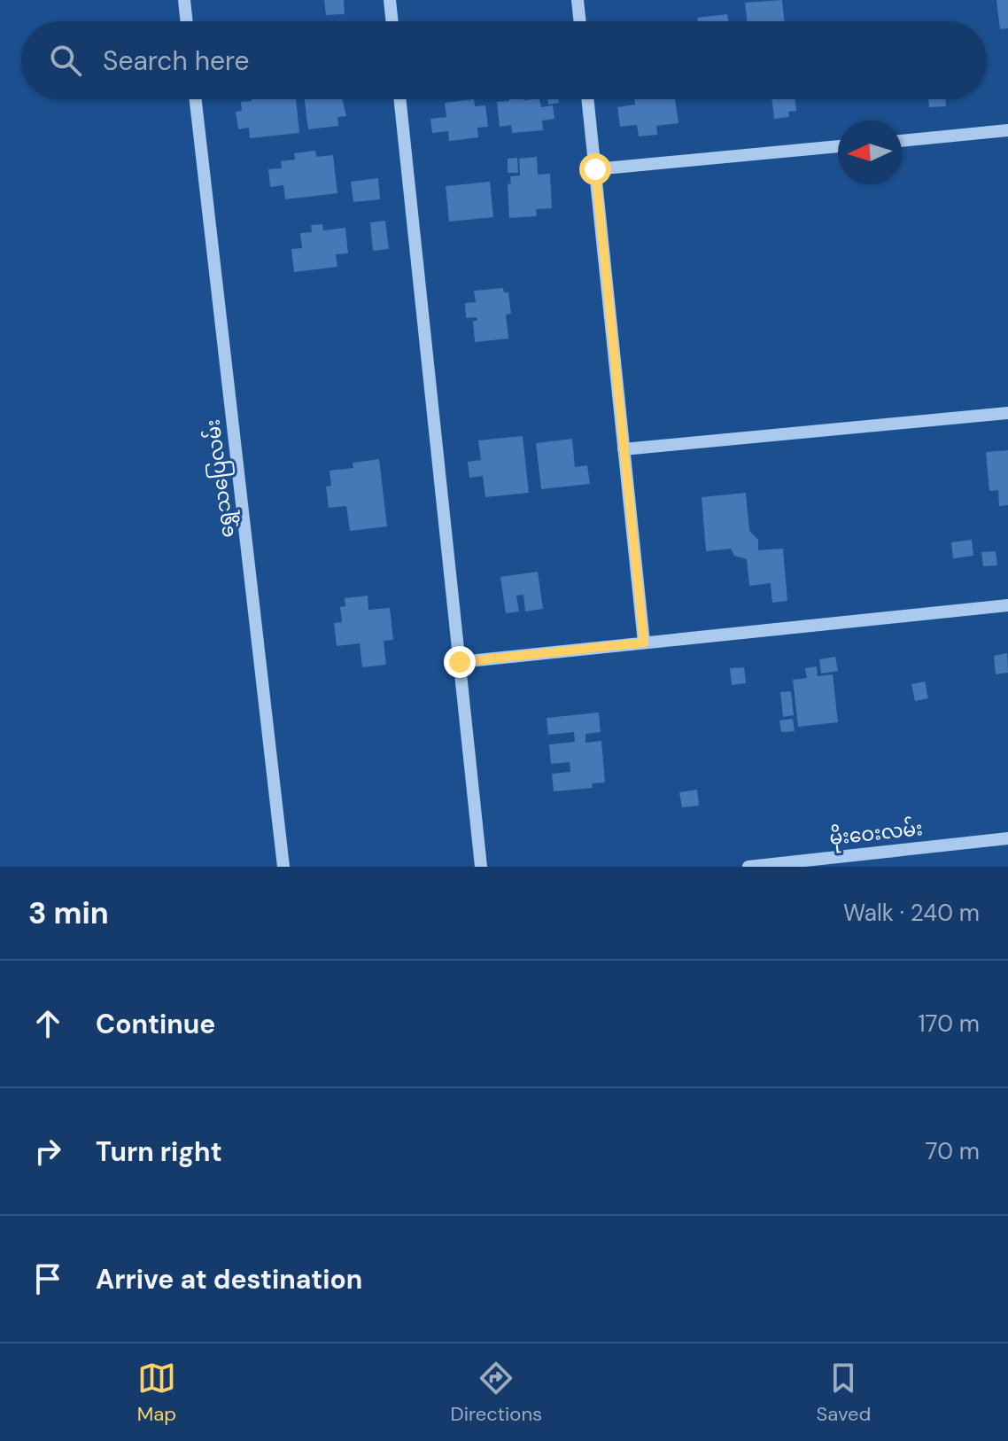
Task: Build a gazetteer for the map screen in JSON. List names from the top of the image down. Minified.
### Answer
{"streets":{"street":["ရွှေသပြေလမ်း","မိုးဝေးလမ်း"]},"north":"left","page":{"search":"Search here","heading":["3 min","Walk · 240 m"],"list":[["Continue","170 m"],["Turn right","70 m"],"Arrive at destination"],"nav":["Map","Directions","Saved"]}}
